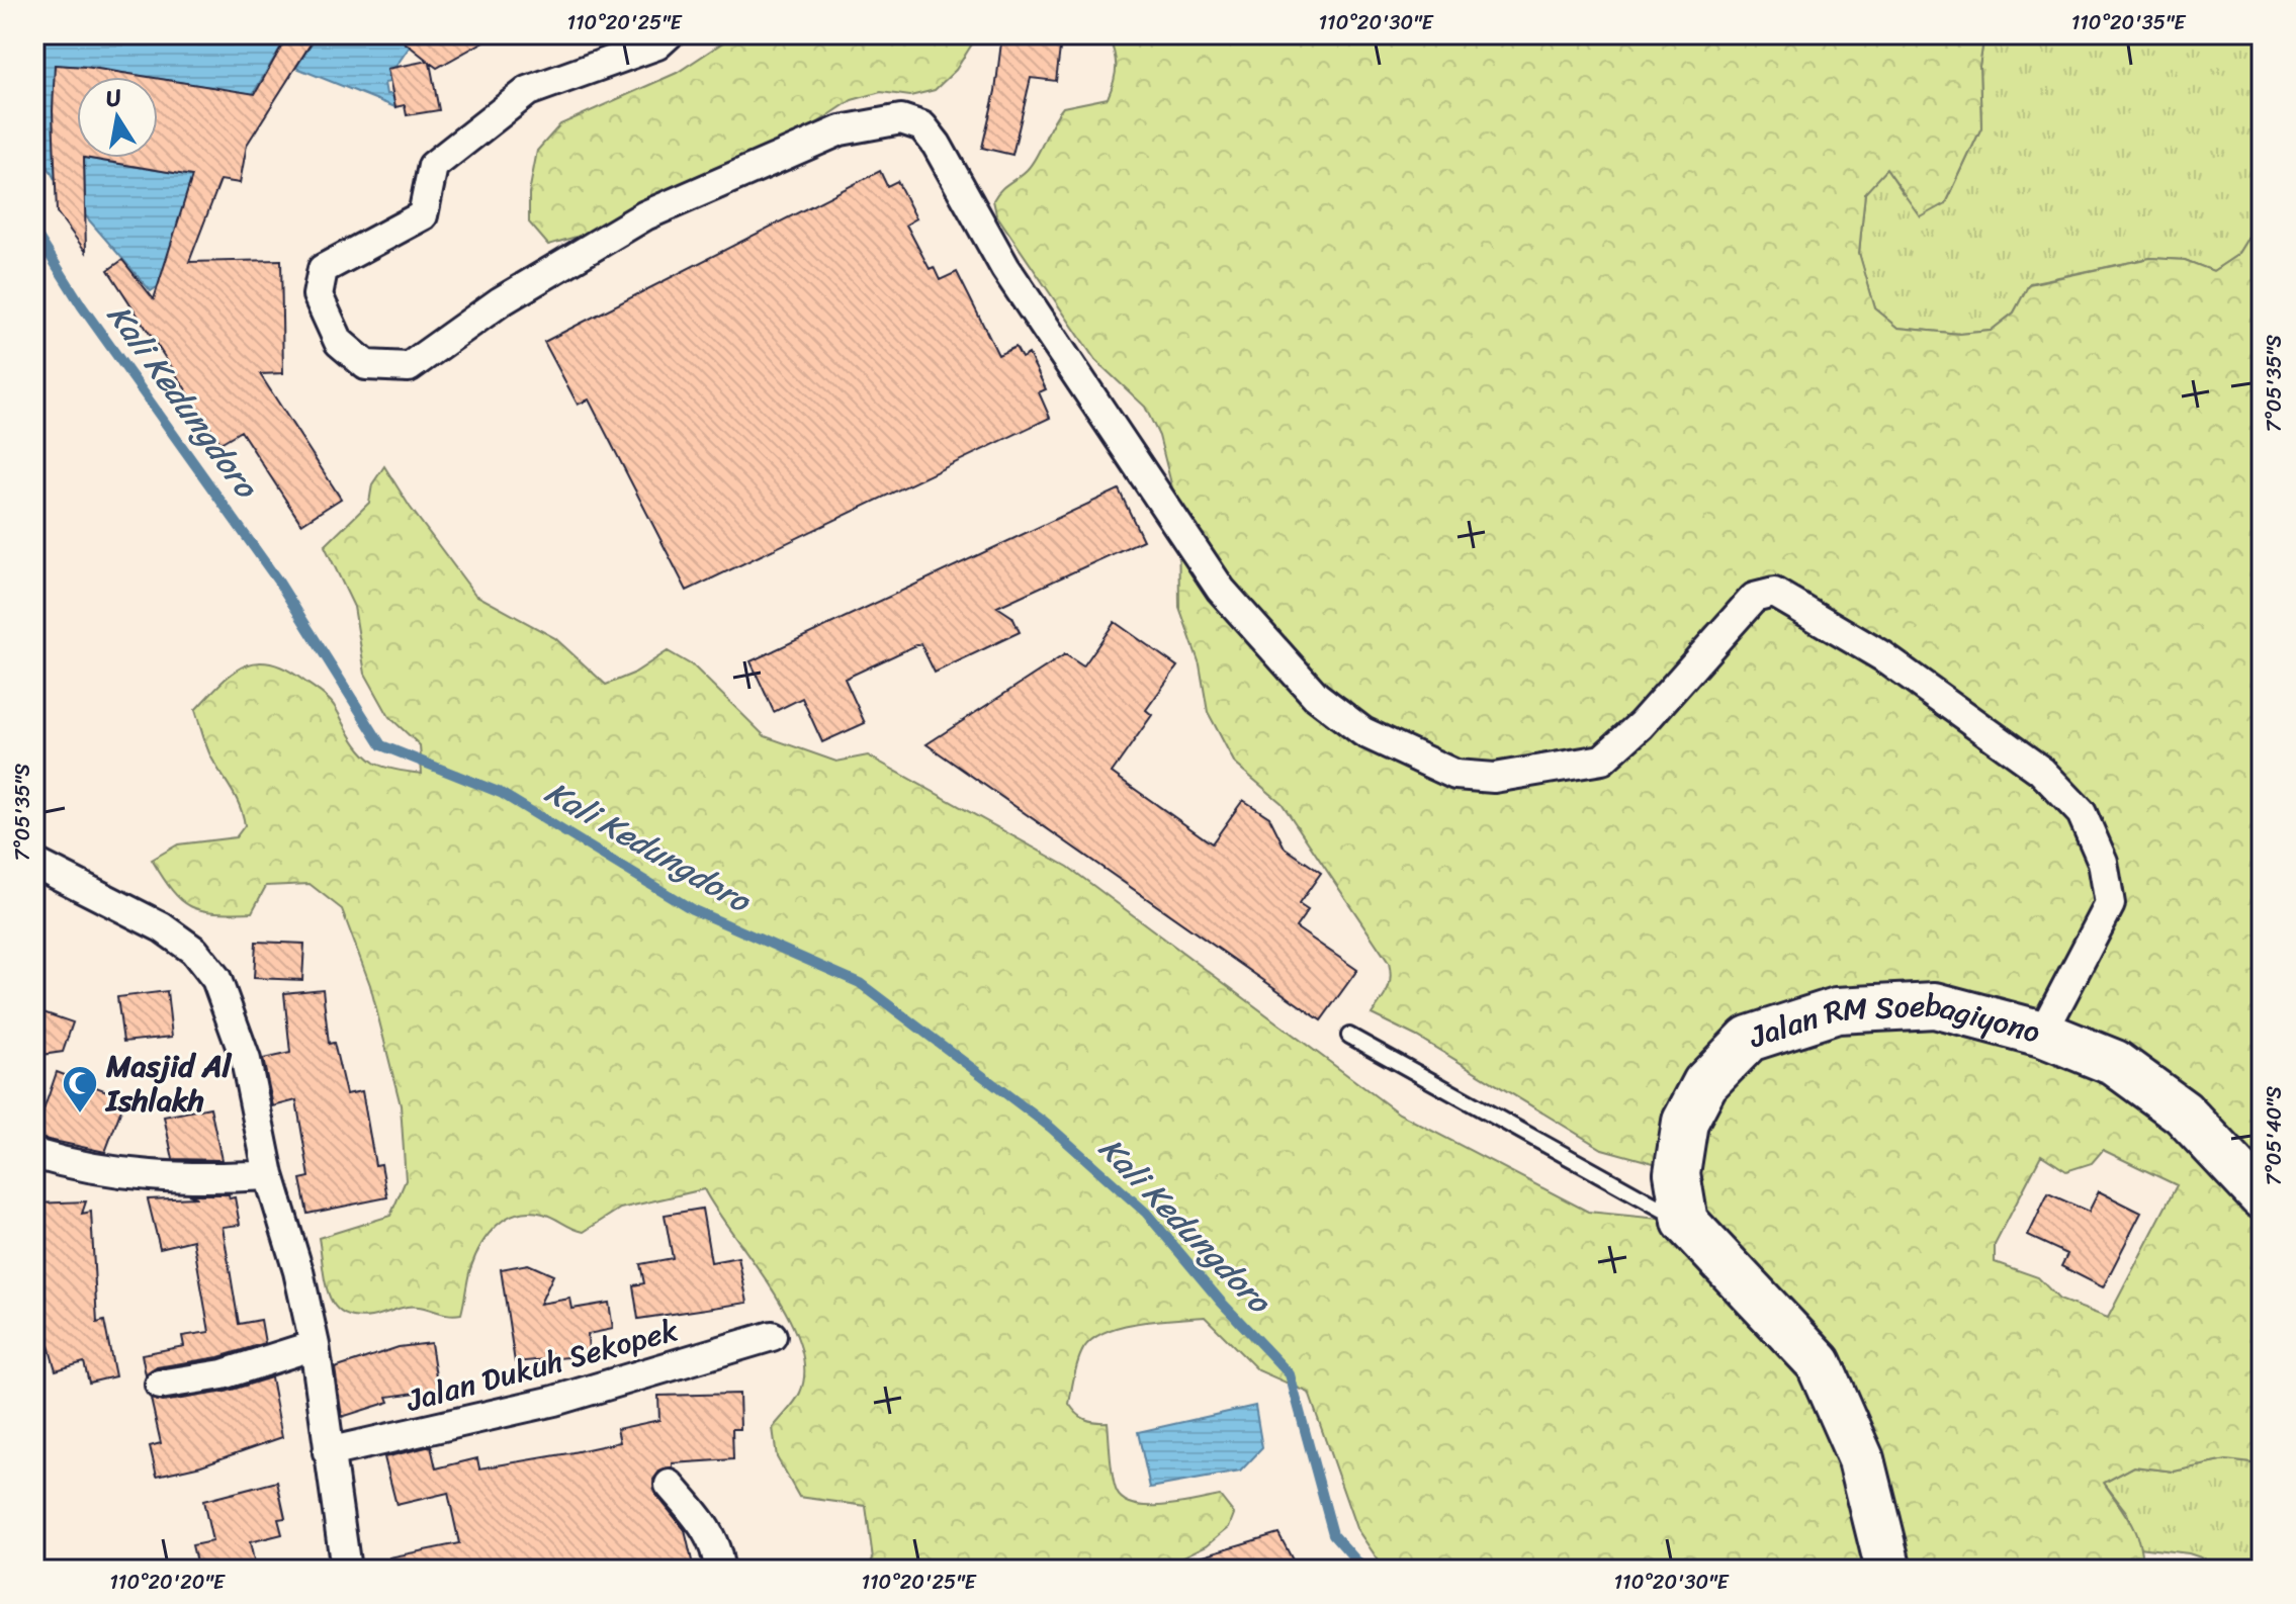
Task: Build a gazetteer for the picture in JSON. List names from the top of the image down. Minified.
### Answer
{"streets":{"main road":["Jalan RM Soebagiyono"],"street":["Jalan Dukuh Sekopek"]},"water":["Kali Kedungdoro"],"places":{"mosque":["Masjid Al Ishlakh"]},"north":"top","coordinates":["110°20'25\"E","110°20'30\"E","110°20'35\"E","7°05'35\"S","7°05'40\"S","110°20'20\"E"]}
